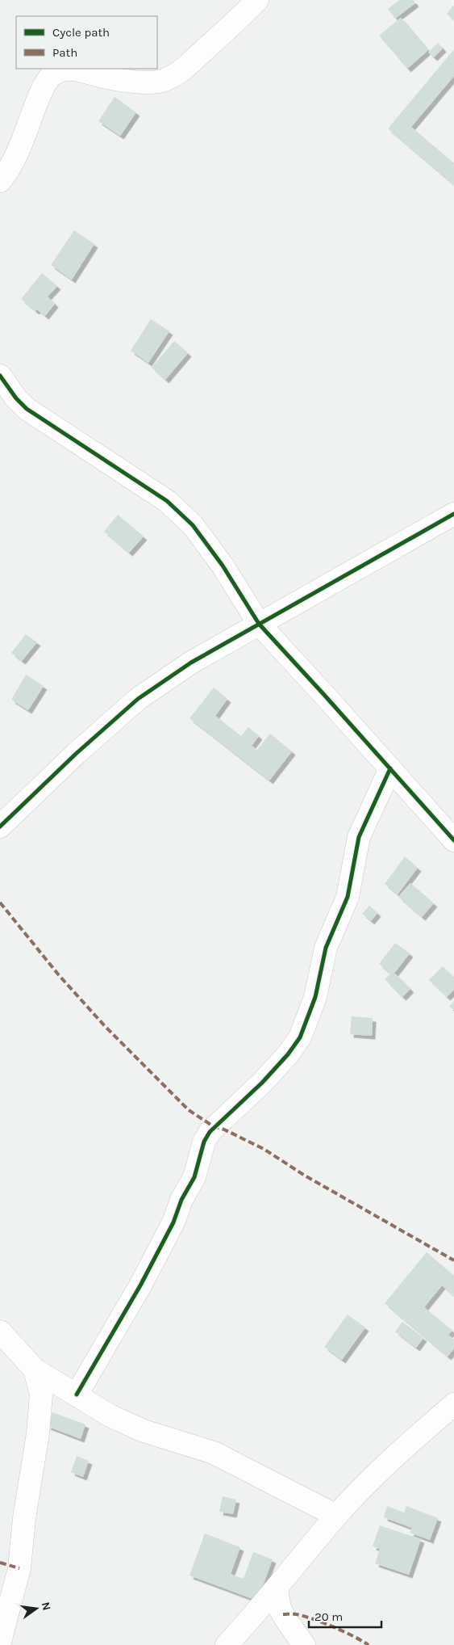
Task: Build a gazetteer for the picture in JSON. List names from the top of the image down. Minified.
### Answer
{"legend":["Cycle path","Path"],"scale_bar":"20 m","north":"right"}
